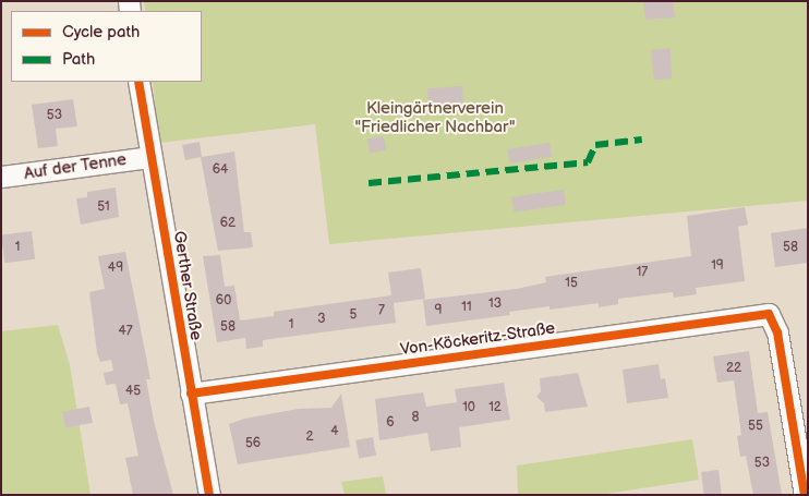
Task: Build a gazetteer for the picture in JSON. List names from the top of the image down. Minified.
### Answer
{"streets":{"street":["Auf der Tenne","Gerther Straße","Von-Köckeritz-Straße"]},"crossings":[["Auf der Tenne","Gerther Straße"],["Gerther Straße","Von-Köckeritz-Straße"]],"parks":["Kleingärtnerverein \"Friedlicher Nachbar\""],"house_numbers":["53","64","51","62","1","58","19","49","17","15","60","13","11","7","9","5","3","1","58","47","22","45","10","12","8","6","55","4","2","56","53"],"legend":["Cycle path","Path"]}
